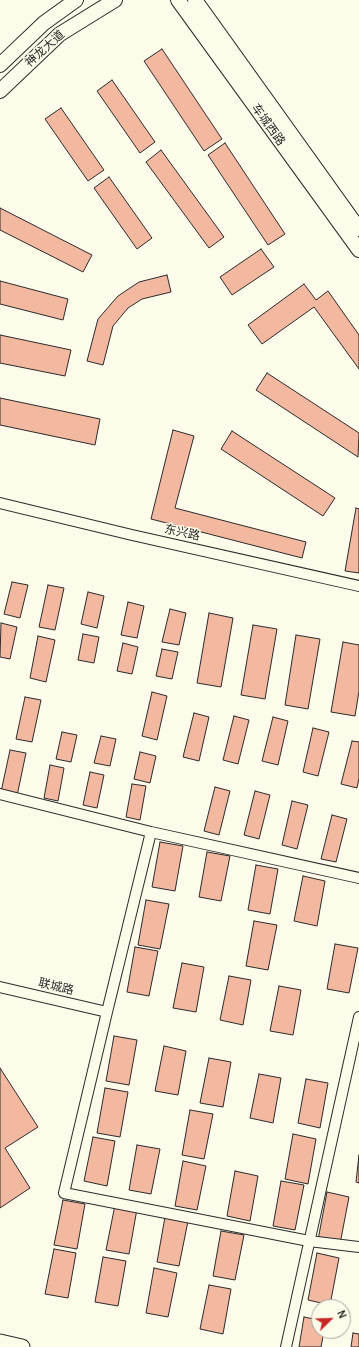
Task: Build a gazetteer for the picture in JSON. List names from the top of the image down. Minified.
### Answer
{"streets":{"main road":["神龙大道","车城西路"],"street":["东兴路","联城路"]},"north":"top right"}
